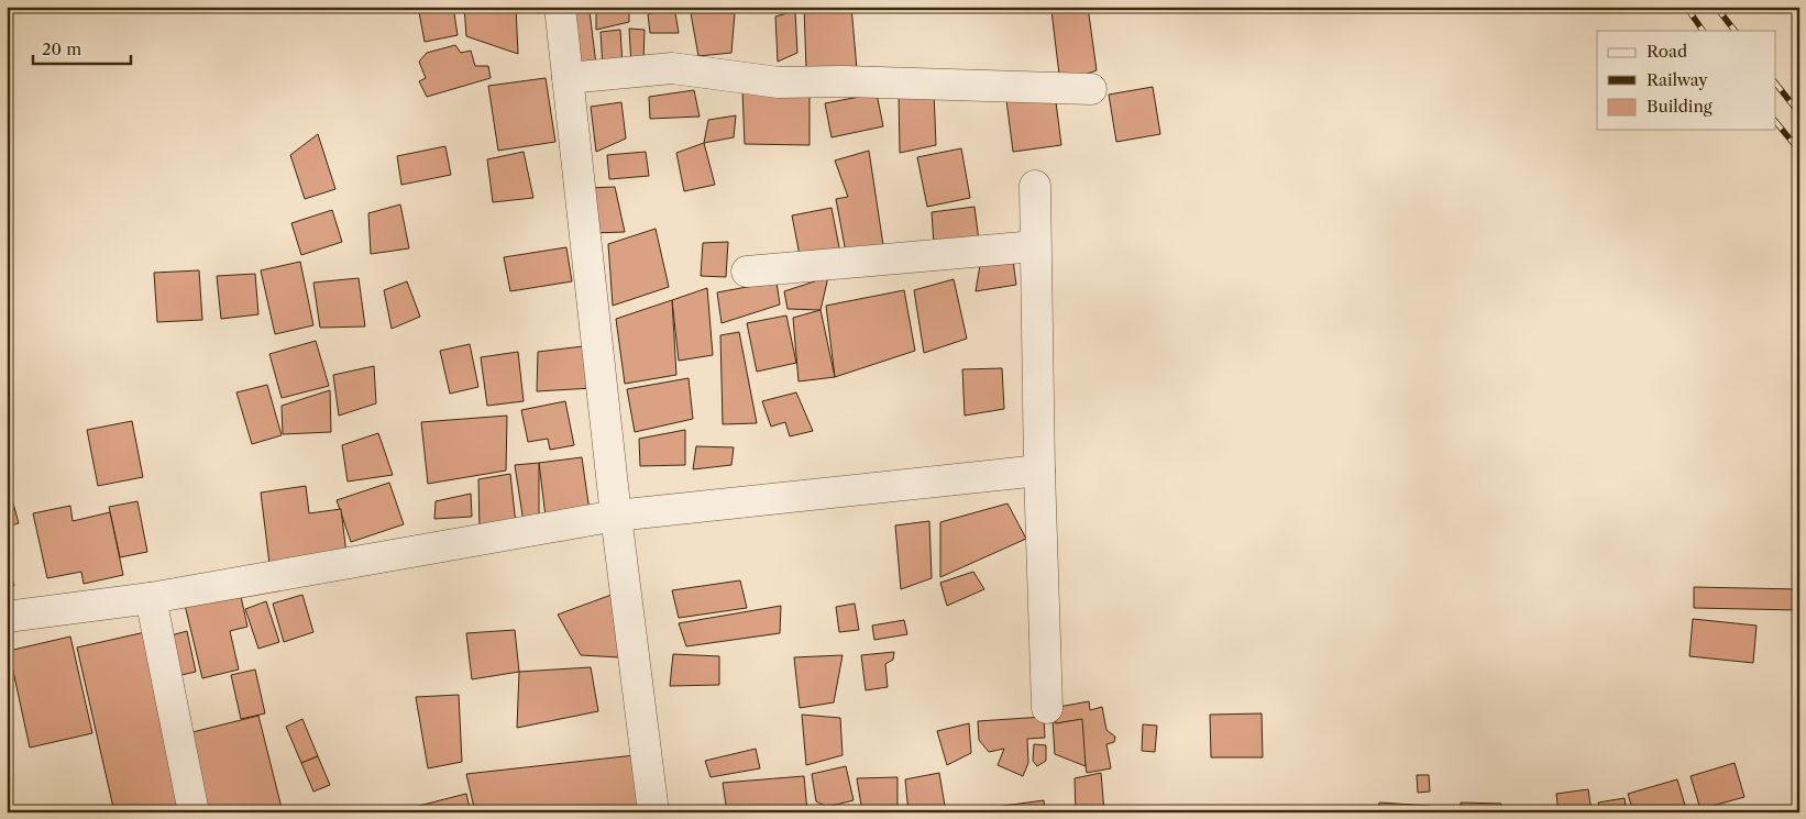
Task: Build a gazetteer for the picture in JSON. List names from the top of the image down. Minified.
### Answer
{"legend":["Road","Railway","Building"],"scale_bar":"20 m"}
